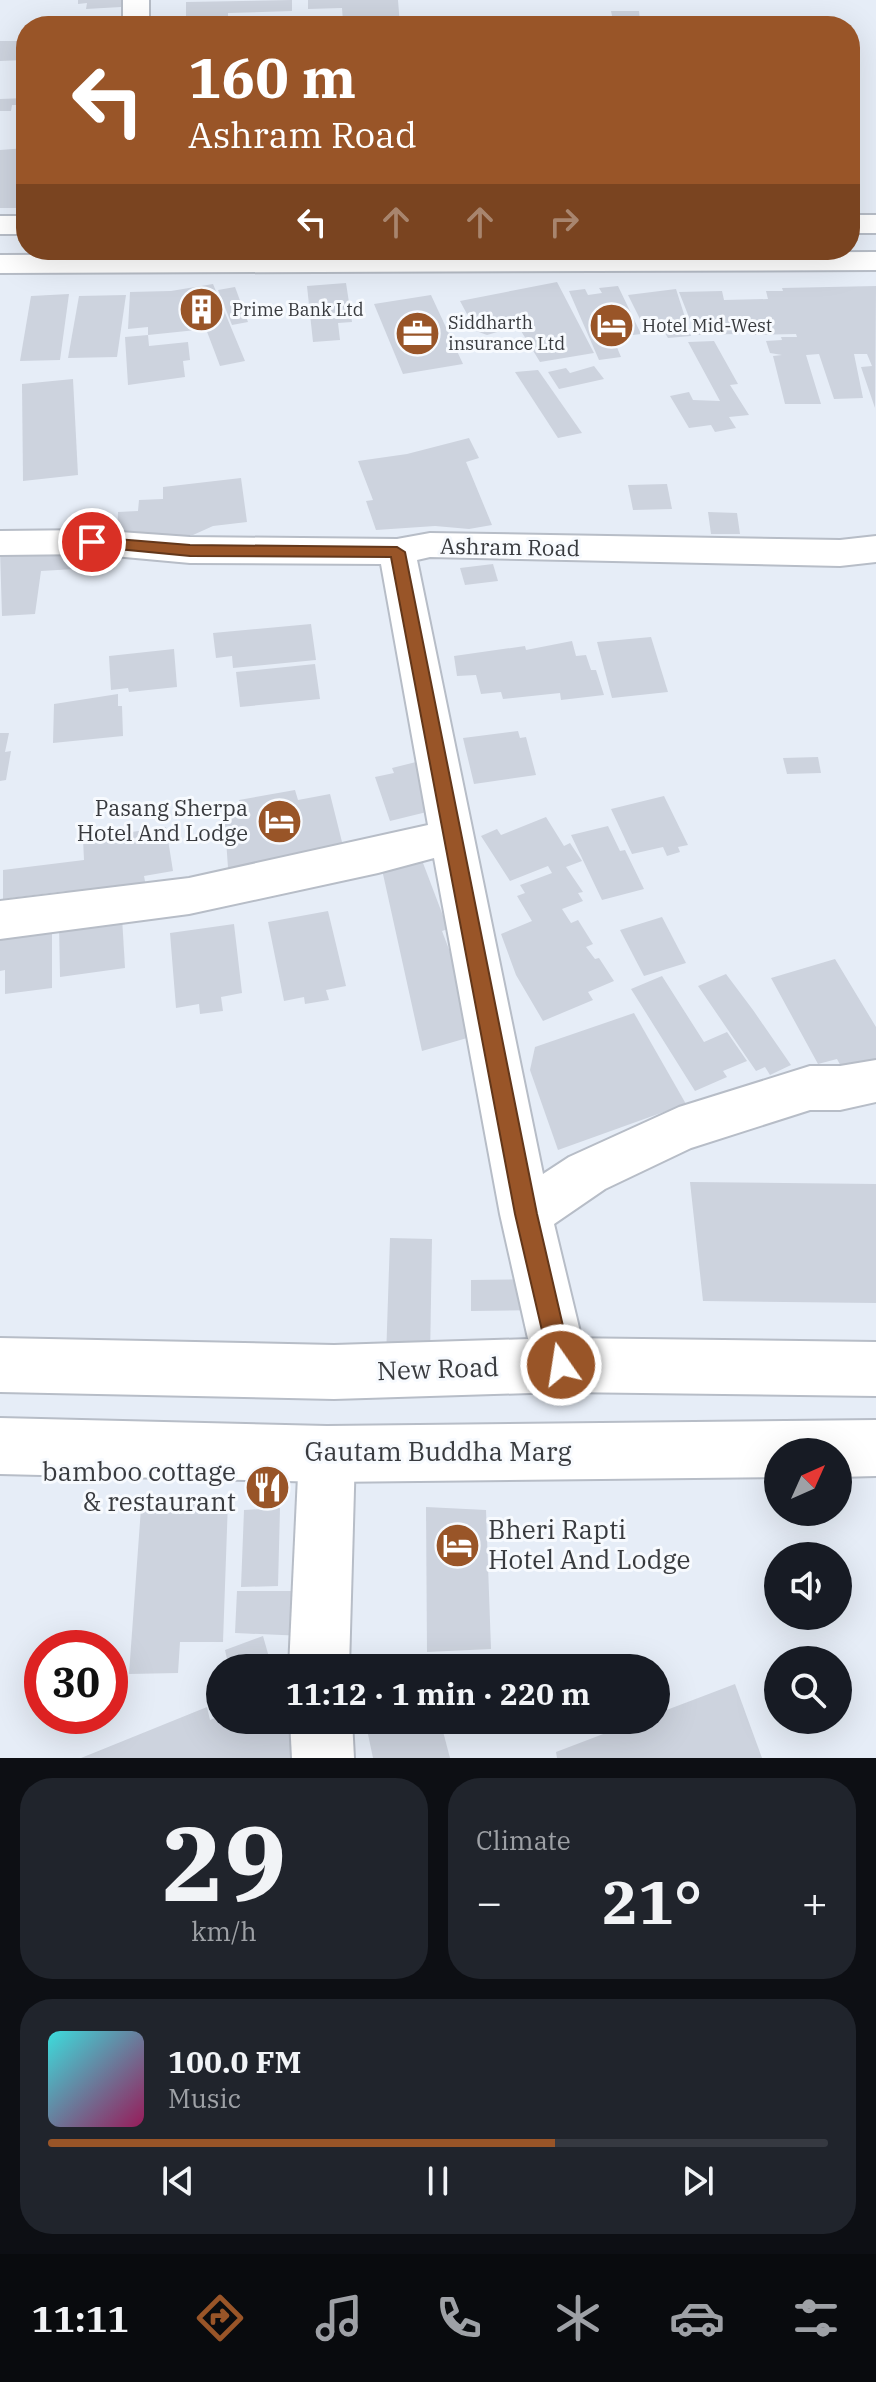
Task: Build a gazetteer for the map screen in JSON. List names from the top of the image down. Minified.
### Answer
{"streets":{"main road":["Ashram Road","New Road","Gautam Buddha Marg"]},"places":{"building":["Prime Bank Ltd"],"hotel":["Hotel Mid-West","Pasang Sherpa Hotel And Lodge","Bheri Rapti Hotel And Lodge"],"office":["Siddharth insurance Ltd"],"restaurant":["bamboo cottage & restaurant"]},"north":"top right","page":{"turn":["160 m","Ashram Road"],"limit":"30","trip":"11:12 · 1 min · 220 m","tile":[["29","km/h"],"Climate"],"heat":["−","21°","+"],"song":["100.0 FM","Music"],"tabs":"11:11"}}
